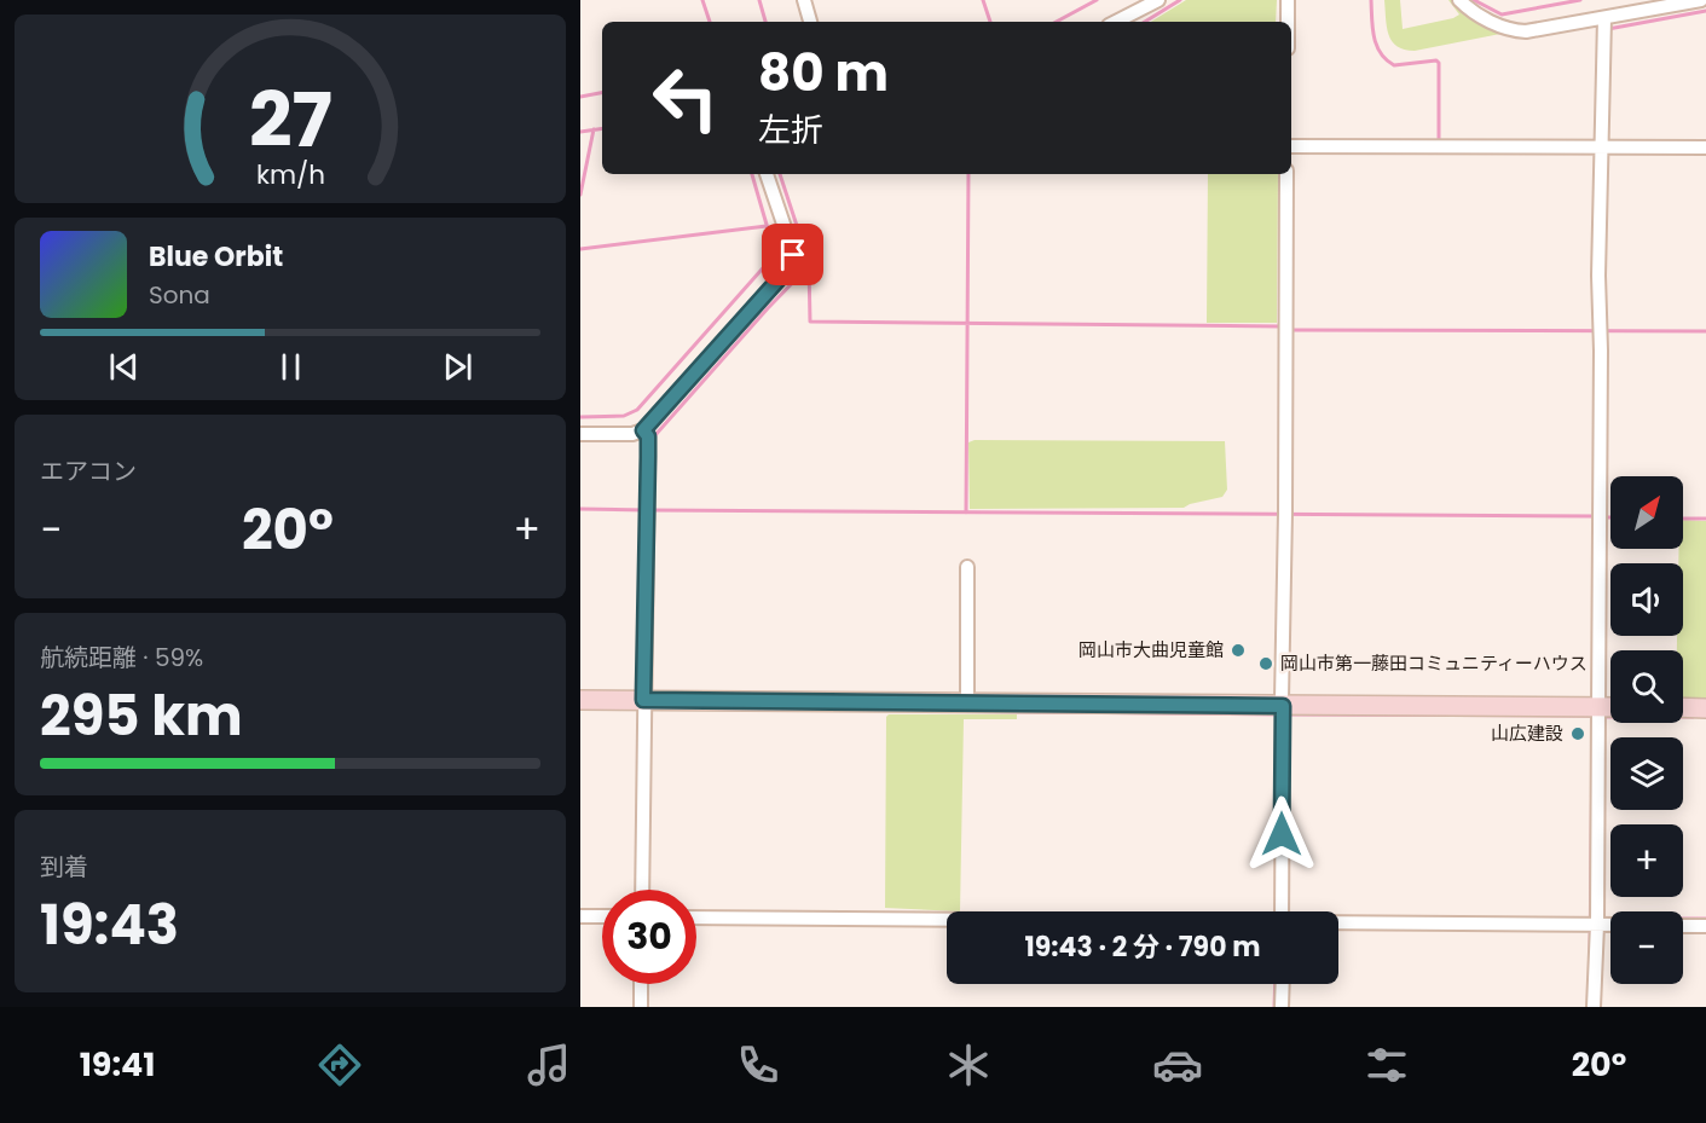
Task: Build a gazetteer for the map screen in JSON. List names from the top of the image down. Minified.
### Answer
{"places":["岡山市大曲児童館","岡山市第一藤田コミュニティーハウス","山広建設"],"north":"top right","page":{"turn":["80 m","左折"],"song":["Blue Orbit","Sona"],"tile":["エアコン",["航続距離 · 59%","295 km"],["到着","19:43"]],"map_buttons":["+","−"],"heat":["−","20°","+"],"limit":"30","trip":"19:43 · 2 分 · 790 m","tabs":["19:41","20°"],"gauge":["27","km/h"]}}
